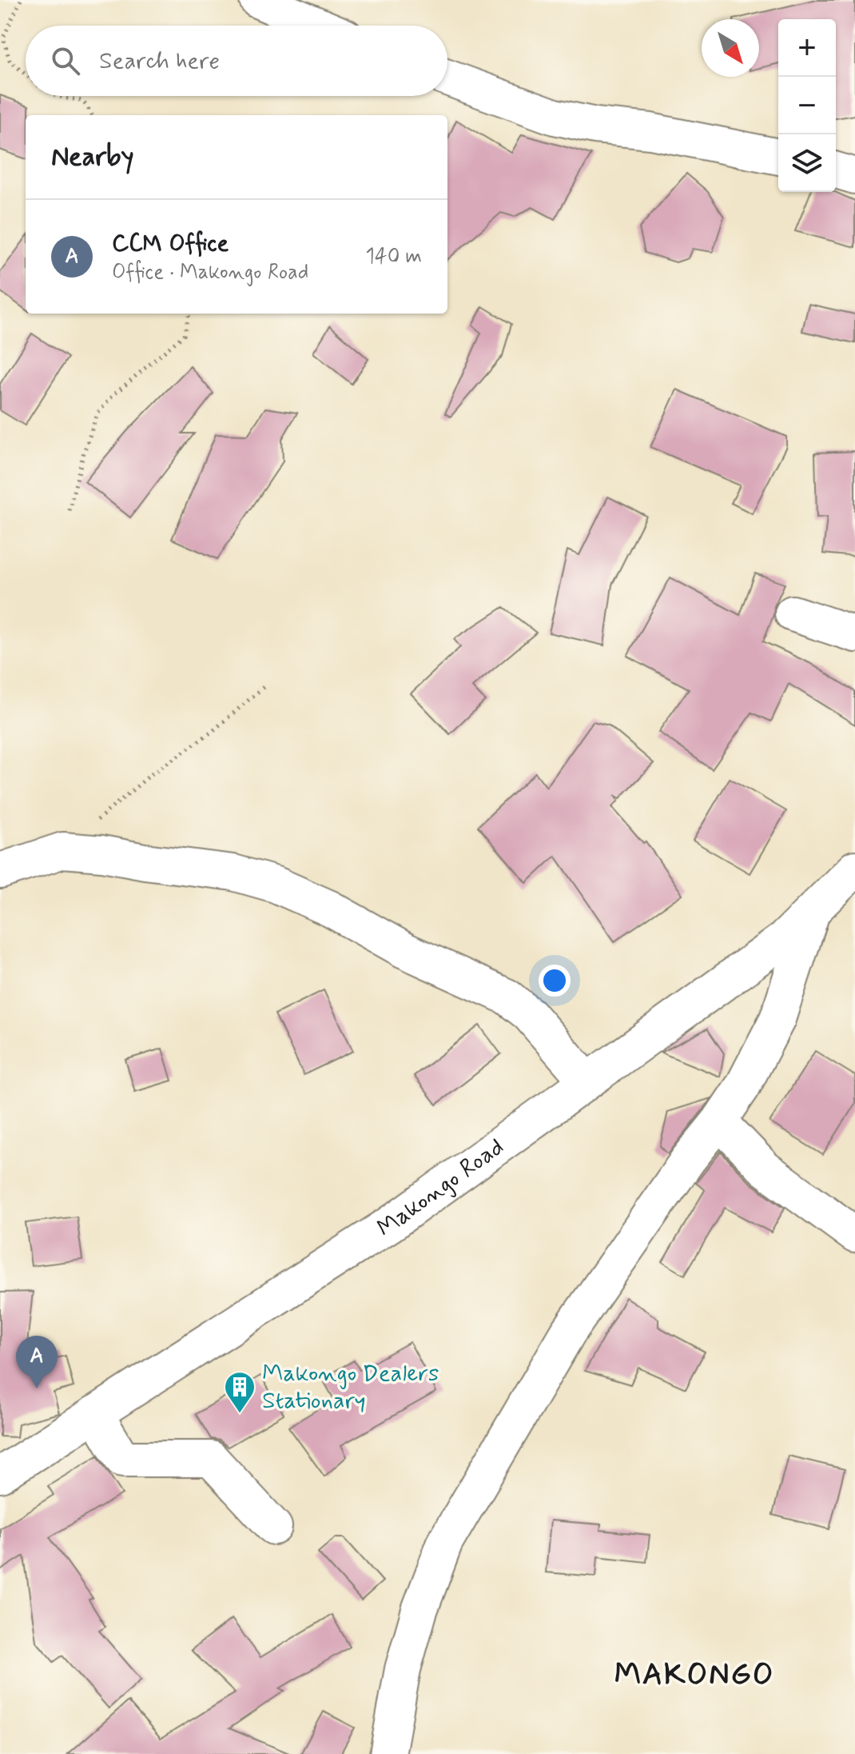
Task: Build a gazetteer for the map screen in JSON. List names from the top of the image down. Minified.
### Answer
{"streets":{"street":["Makongo Road"]},"districts":["MAKONGO"],"places":{"building":["Makongo Dealers Stationary"]},"north":"bottom right","page":{"map_buttons":["+","−"],"search":"Search here","heading":"Nearby","list":[{"mark":"A","name":"CCM Office","note":"Office · Makongo Road","value":"140 m"}],"pins":"A"}}
